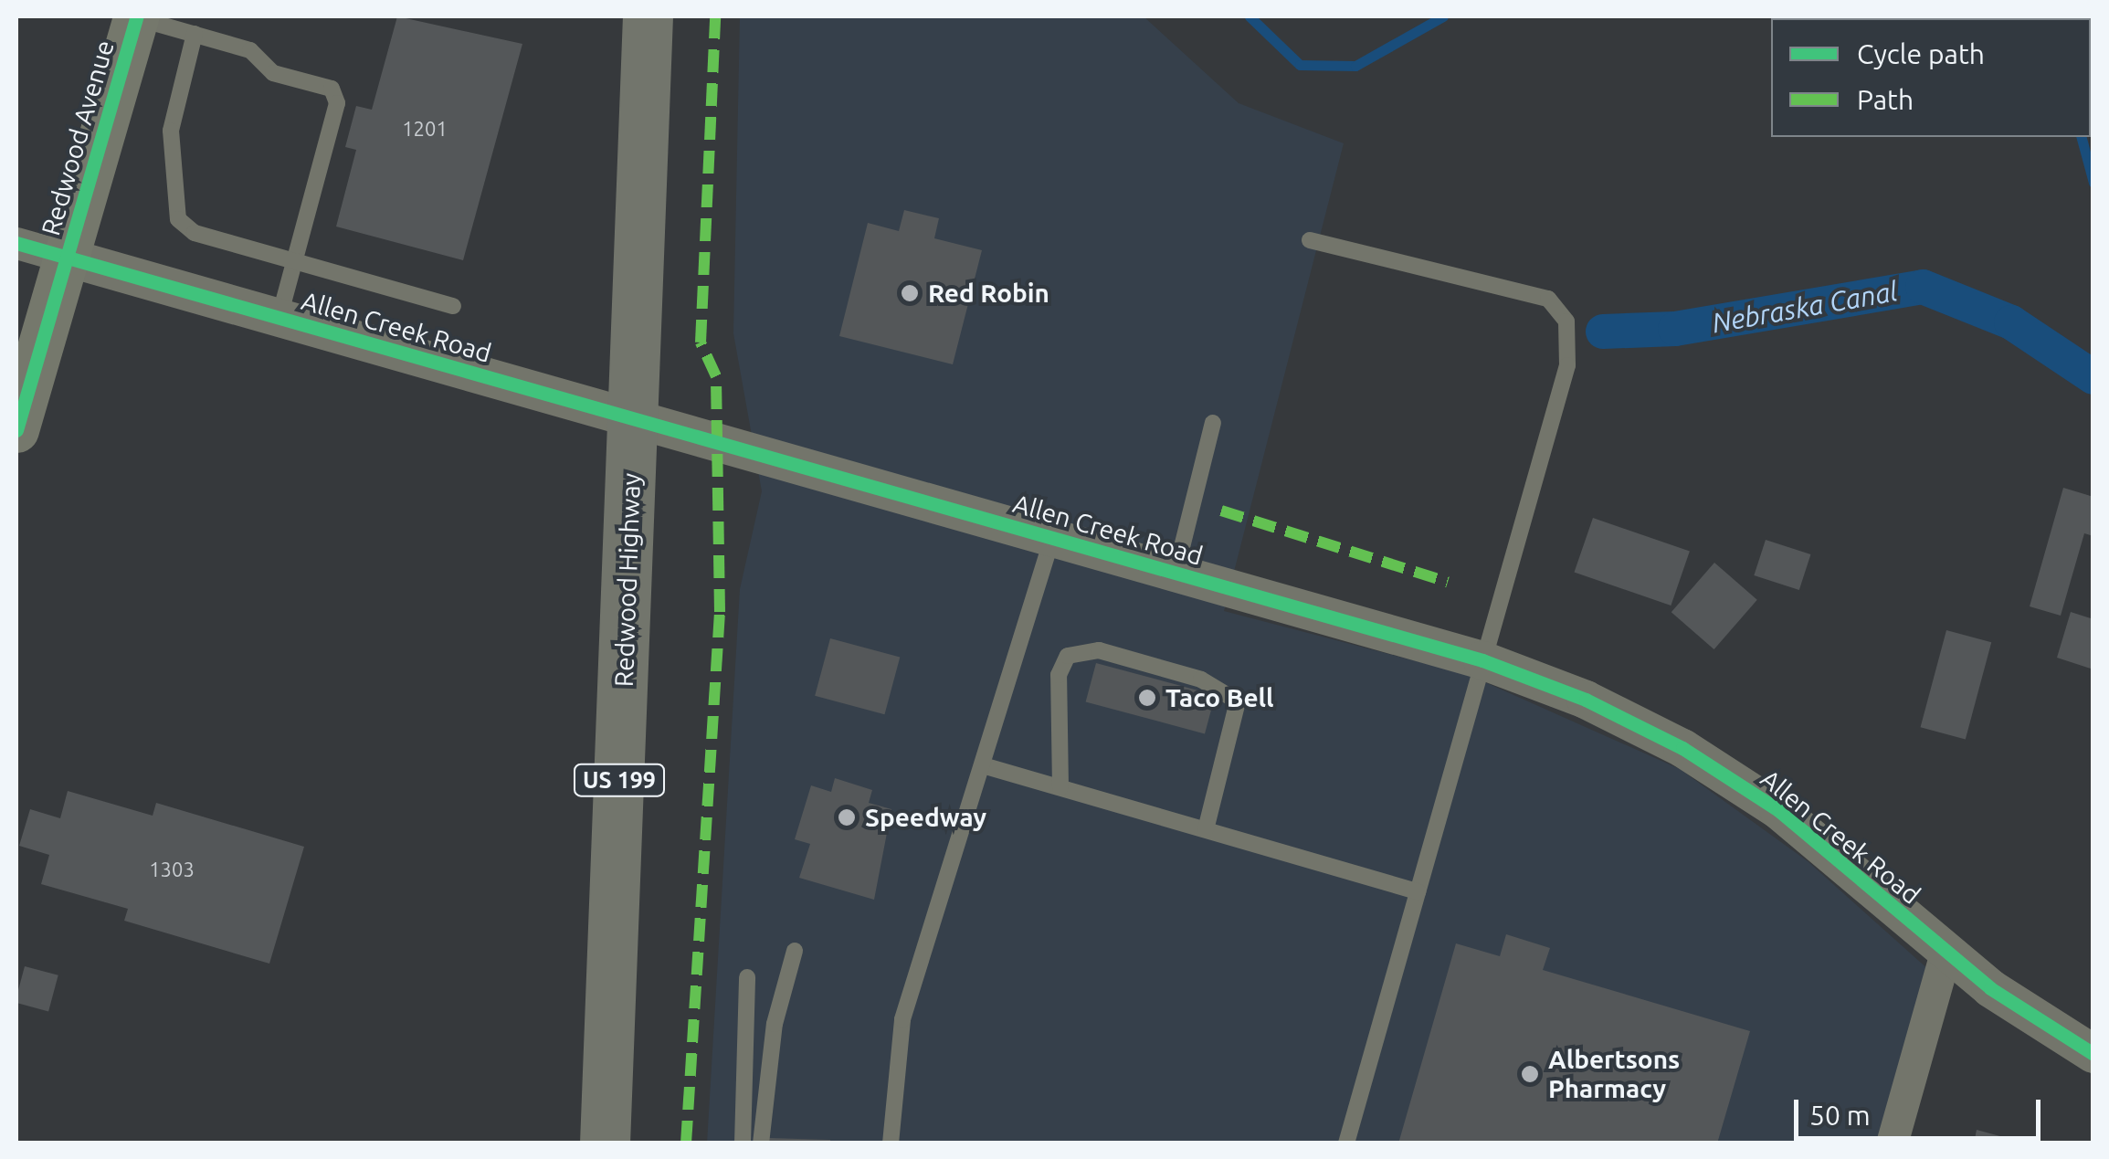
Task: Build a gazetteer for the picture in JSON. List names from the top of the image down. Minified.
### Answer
{"streets":{"highway":["Redwood Highway","US 199"],"main road":["Redwood Avenue"],"street":["Allen Creek Road"]},"crossings":[["Redwood Avenue","Allen Creek Road"],["Allen Creek Road","Redwood Highway"]],"water":["Nebraska Canal"],"places":["Red Robin","Taco Bell","Speedway","Albertsons Pharmacy"],"house_numbers":["1201","1303"],"legend":["Cycle path","Path"],"scale_bar":"50 m"}
